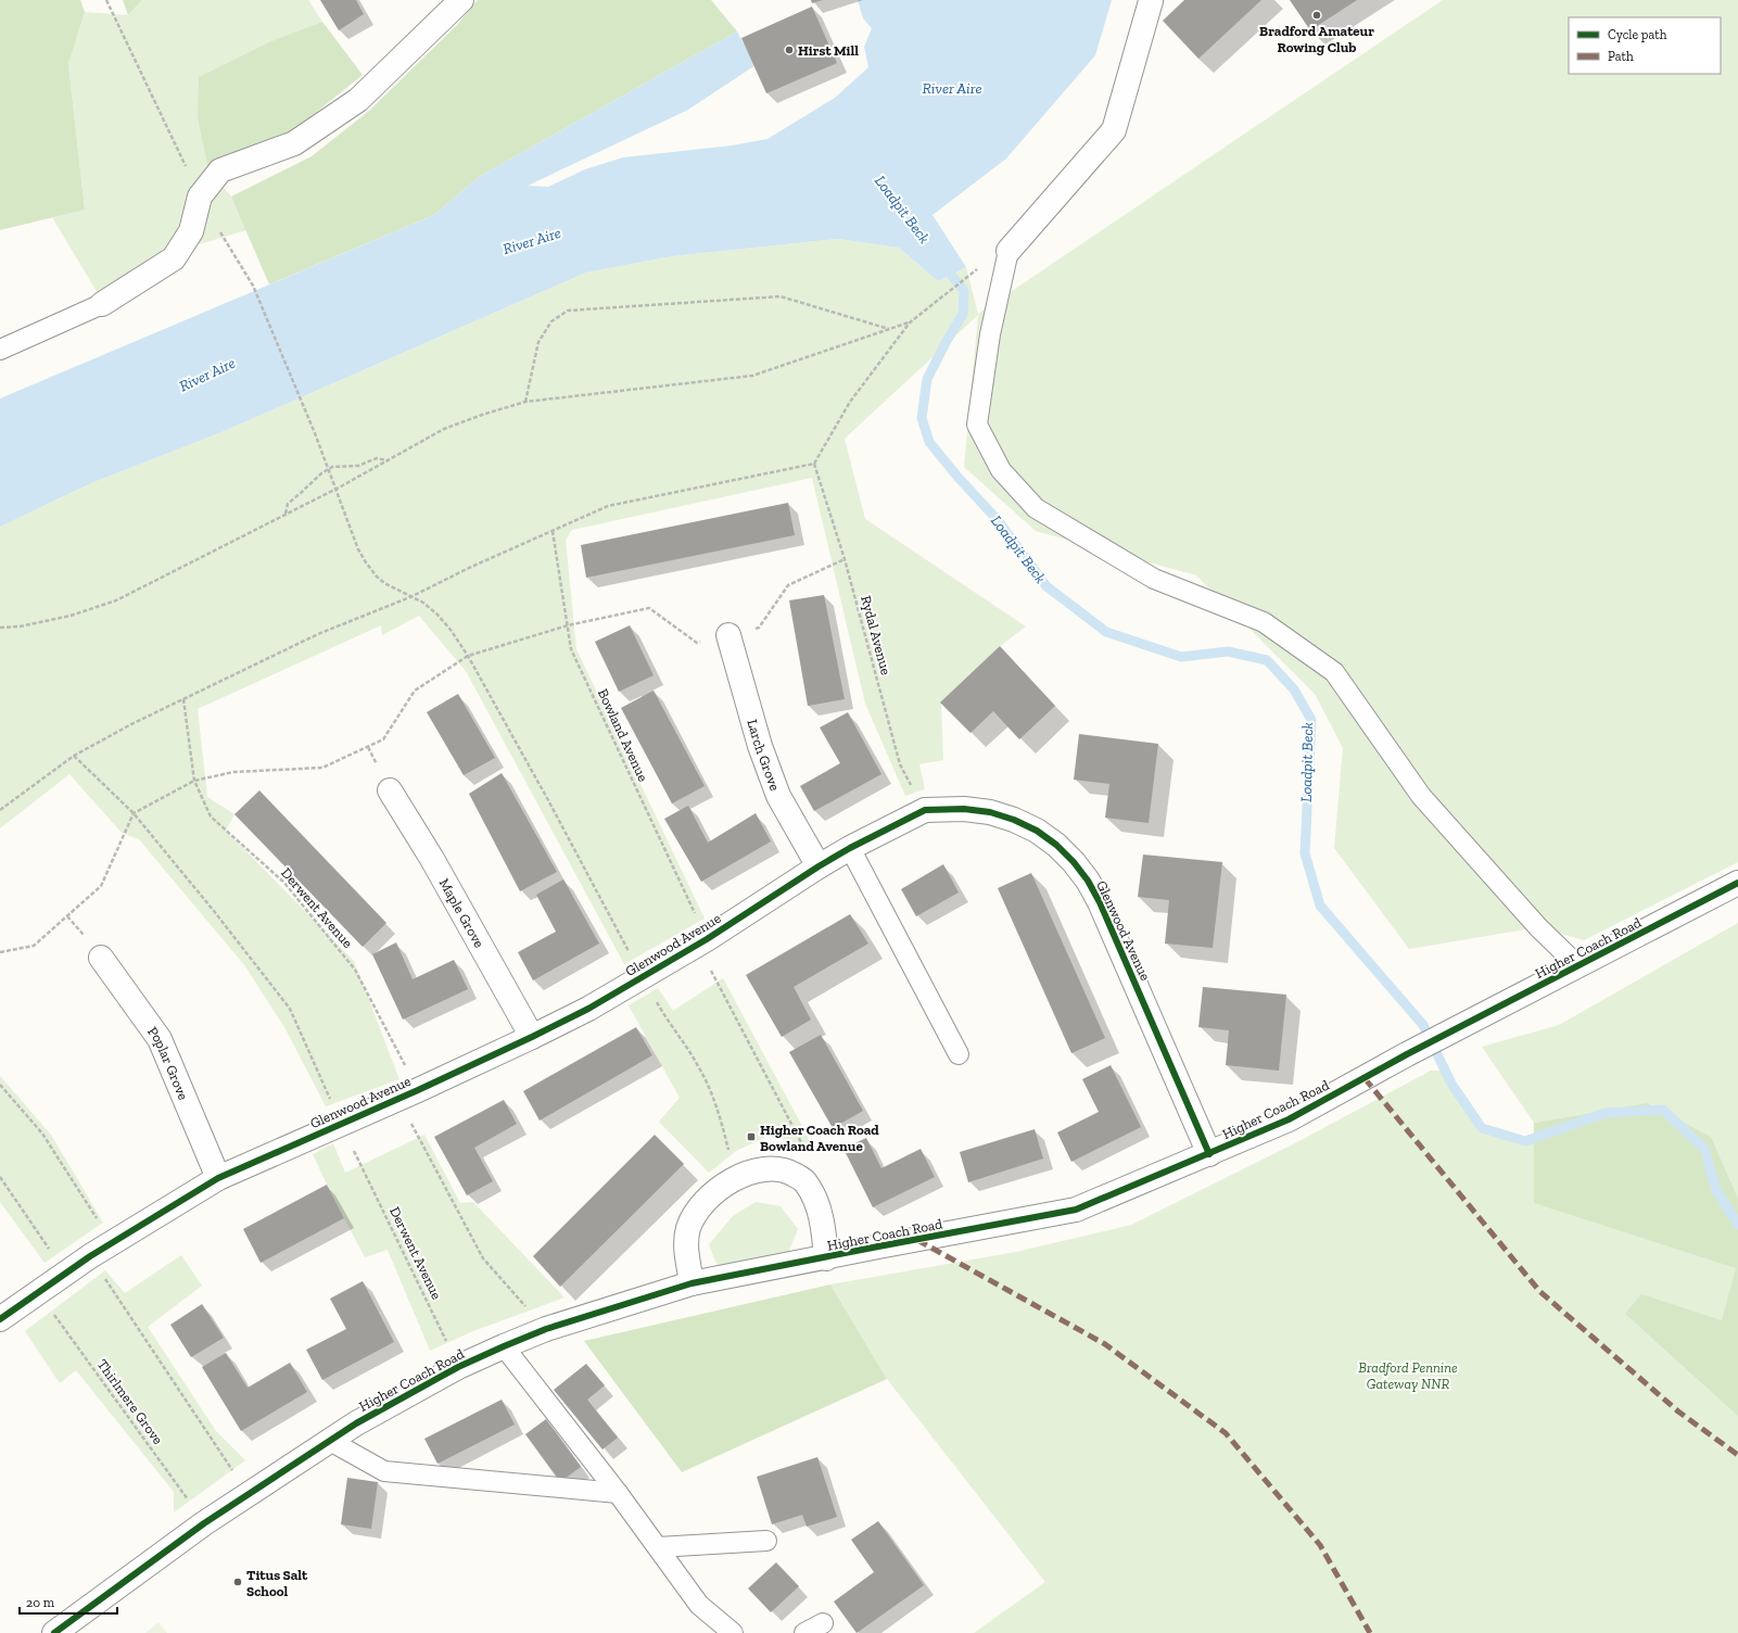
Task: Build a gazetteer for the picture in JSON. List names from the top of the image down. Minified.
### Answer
{"streets":{"street":["Larch Grove","Maple Grove","Glenwood Avenue","Higher Coach Road","Poplar Grove"],"path":["Rydal Avenue","Bowland Avenue","Derwent Avenue","Thirlmere Grove"]},"crossings":[["Rydal Avenue","Glenwood Avenue"],["Bowland Avenue","Glenwood Avenue"],["Larch Grove","Glenwood Avenue"],["Derwent Avenue","Glenwood Avenue"],["Derwent Avenue","Higher Coach Road"],["Maple Grove","Glenwood Avenue"],["Glenwood Avenue","Higher Coach Road"],["Glenwood Avenue","Poplar Grove"],["Glenwood Avenue","Thirlmere Grove"],["Higher Coach Road","Thirlmere Grove"]],"water":["River Aire","Loadpit Beck"],"parks":["Bradford Pennine Gateway NNR"],"places":{"other":["Bradford Amateur Rowing Club","Hirst Mill","Titus Salt School"],"transit":["Higher Coach Road Bowland Avenue"]},"legend":["Cycle path","Path"],"scale_bar":"20 m"}
